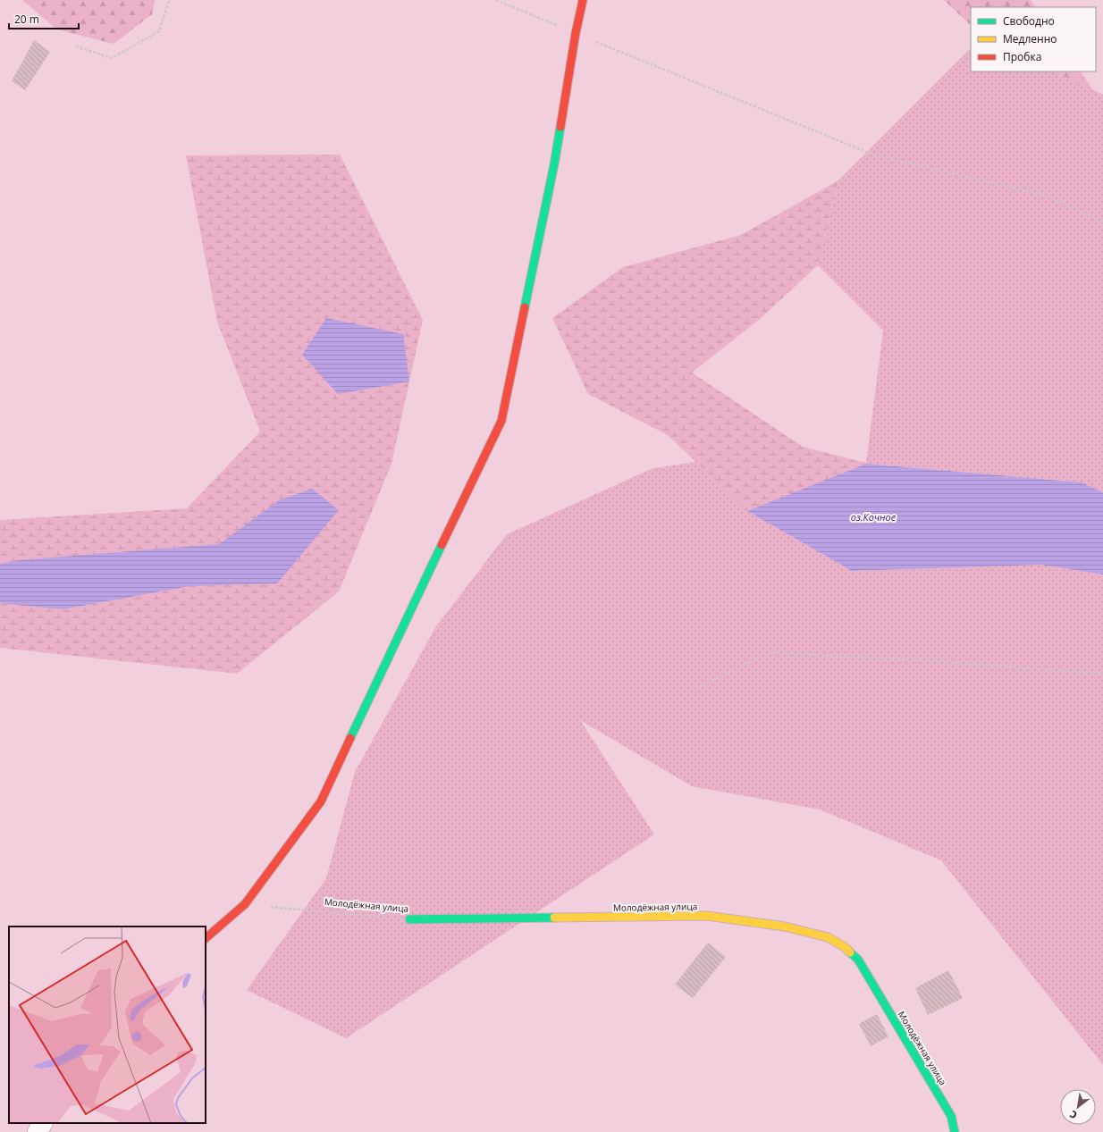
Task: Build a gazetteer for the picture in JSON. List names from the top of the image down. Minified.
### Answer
{"streets":{"street":["Молодёжная улица"]},"water":["оз.Кочное"],"legend":["Свободно","Медленно","Пробка"],"scale_bar":"20 m","north":"bottom left"}
